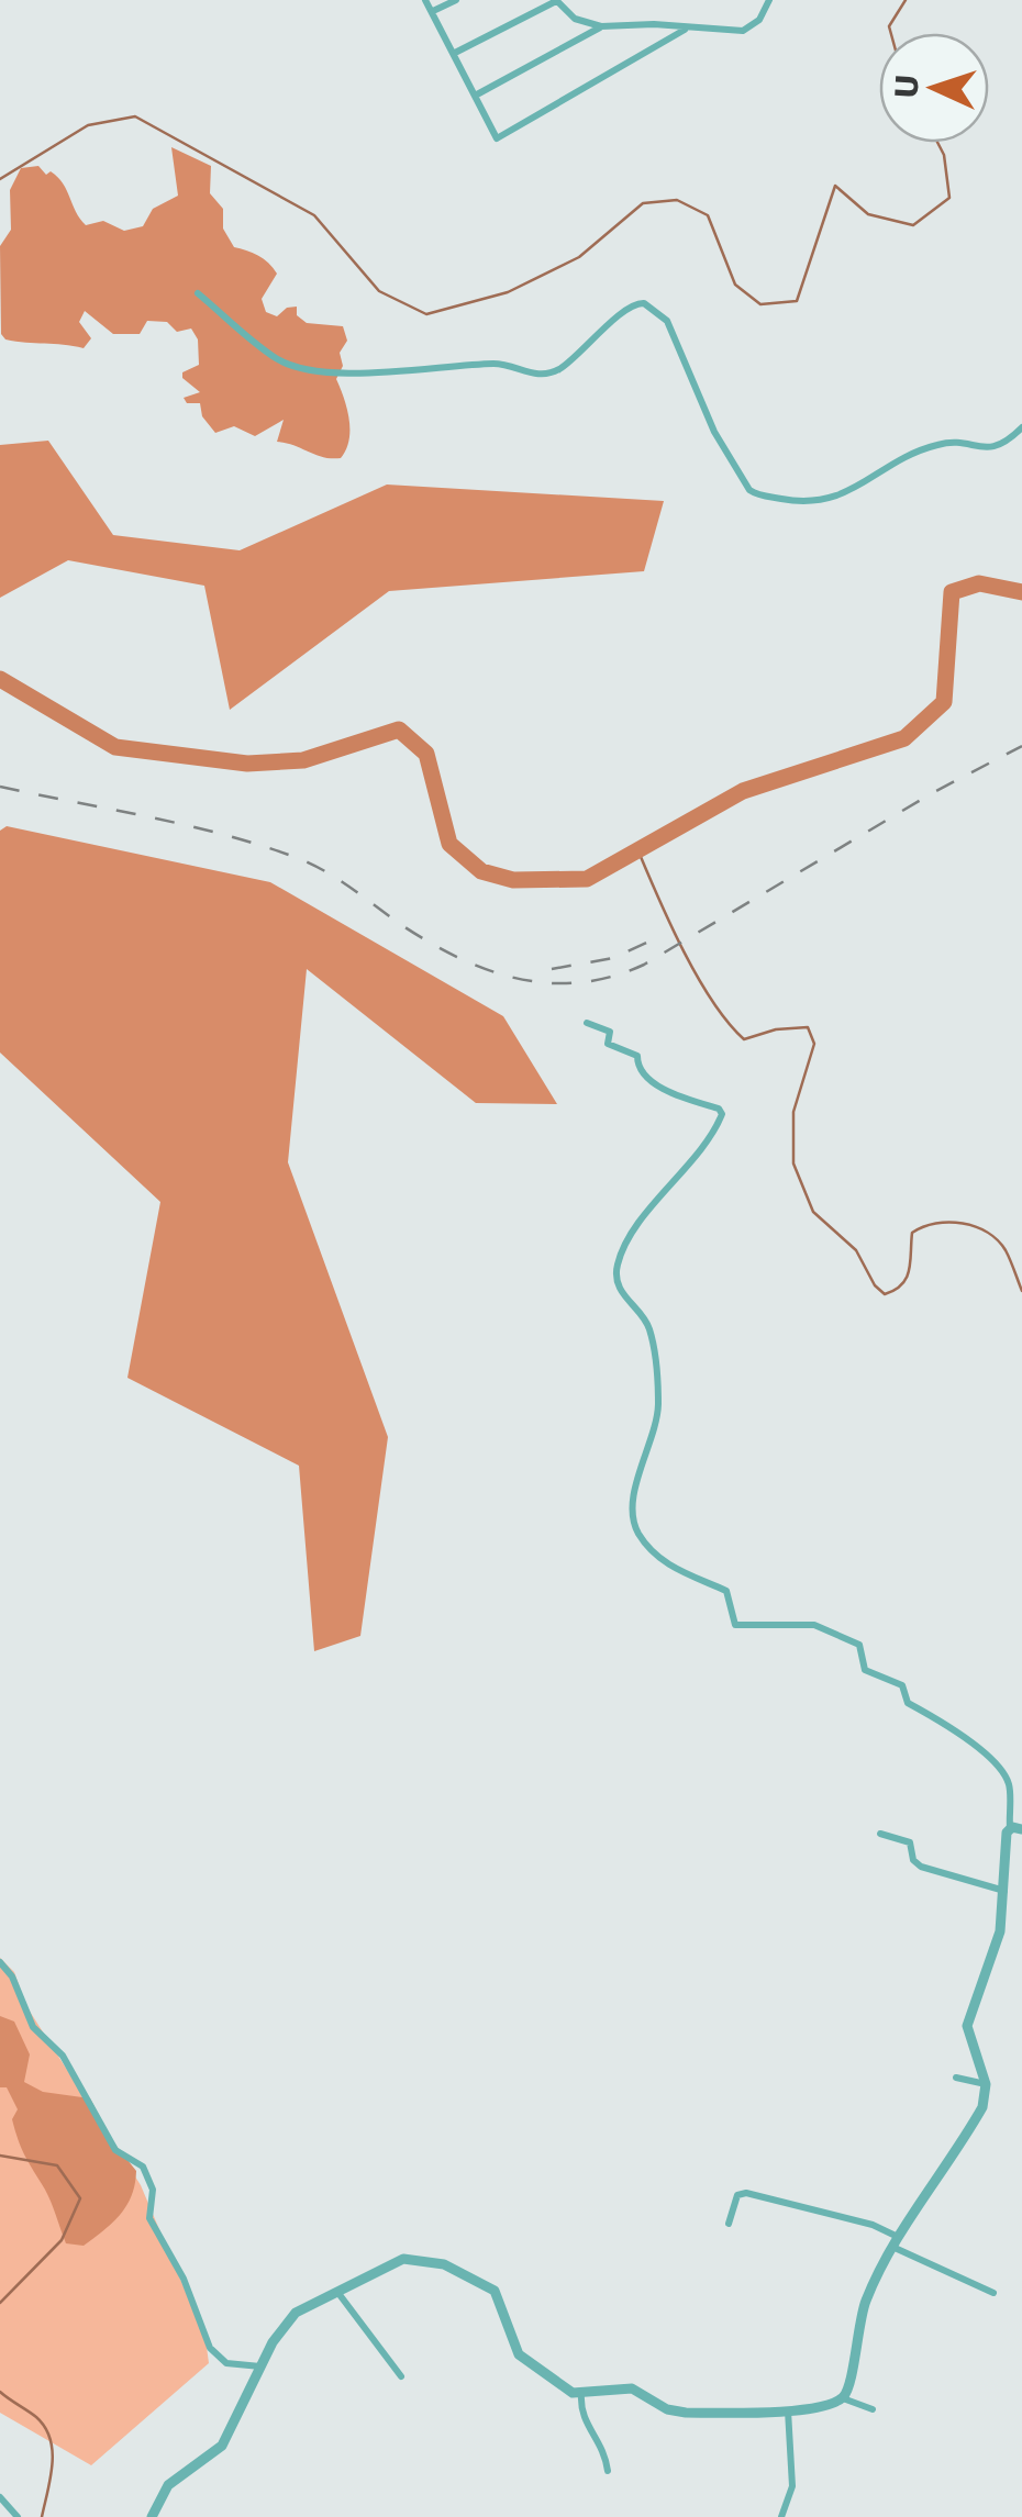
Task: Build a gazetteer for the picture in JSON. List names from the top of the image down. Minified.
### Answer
{"north":"left"}
